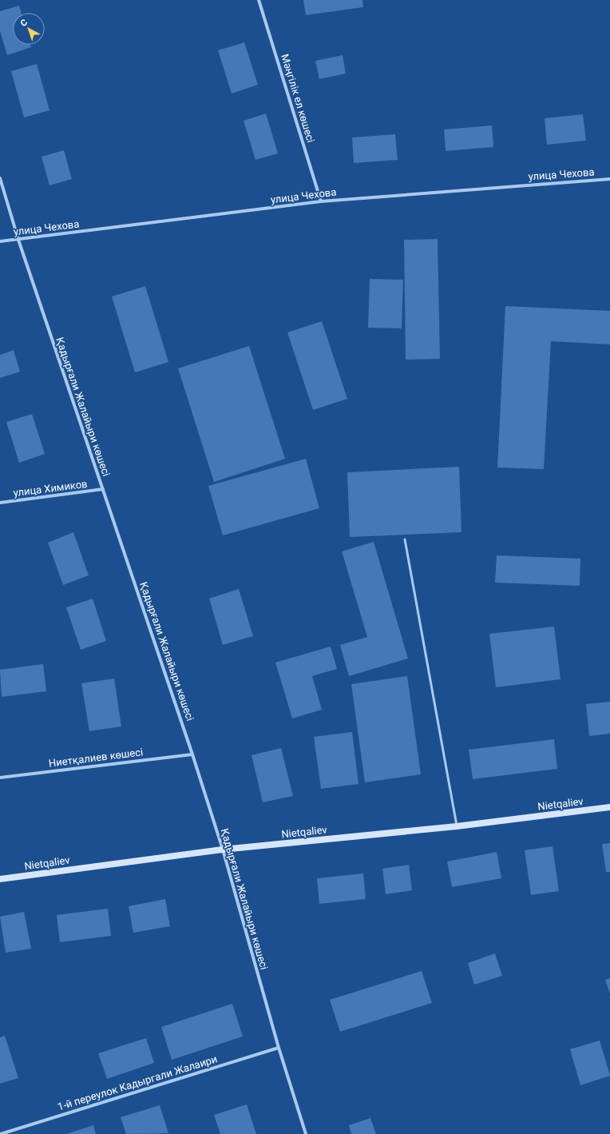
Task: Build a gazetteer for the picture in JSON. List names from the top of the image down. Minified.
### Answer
{"streets":{"street":["Мәңгілік ел көшесі","улица Чехова","Қадырғали Жалайыри көшесі","улица Химиков","Ниетқалиев көшесі","Nietqaliev","1-й переулок Кадыргали Жалаири"]},"crossings":[["Мәңгілік ел көшесі","улица Чехова"],["улица Чехова","Қадырғали Жалайыри көшесі"],["Қадырғали Жалайыри көшесі","улица Химиков"],["Қадырғали Жалайыри көшесі","Ниетқалиев көшесі"],["Қадырғали Жалайыри көшесі","Nietqaliev"],["Қадырғали Жалайыри көшесі","1-й переулок Кадыргали Жалаири"]],"north":"top left"}
